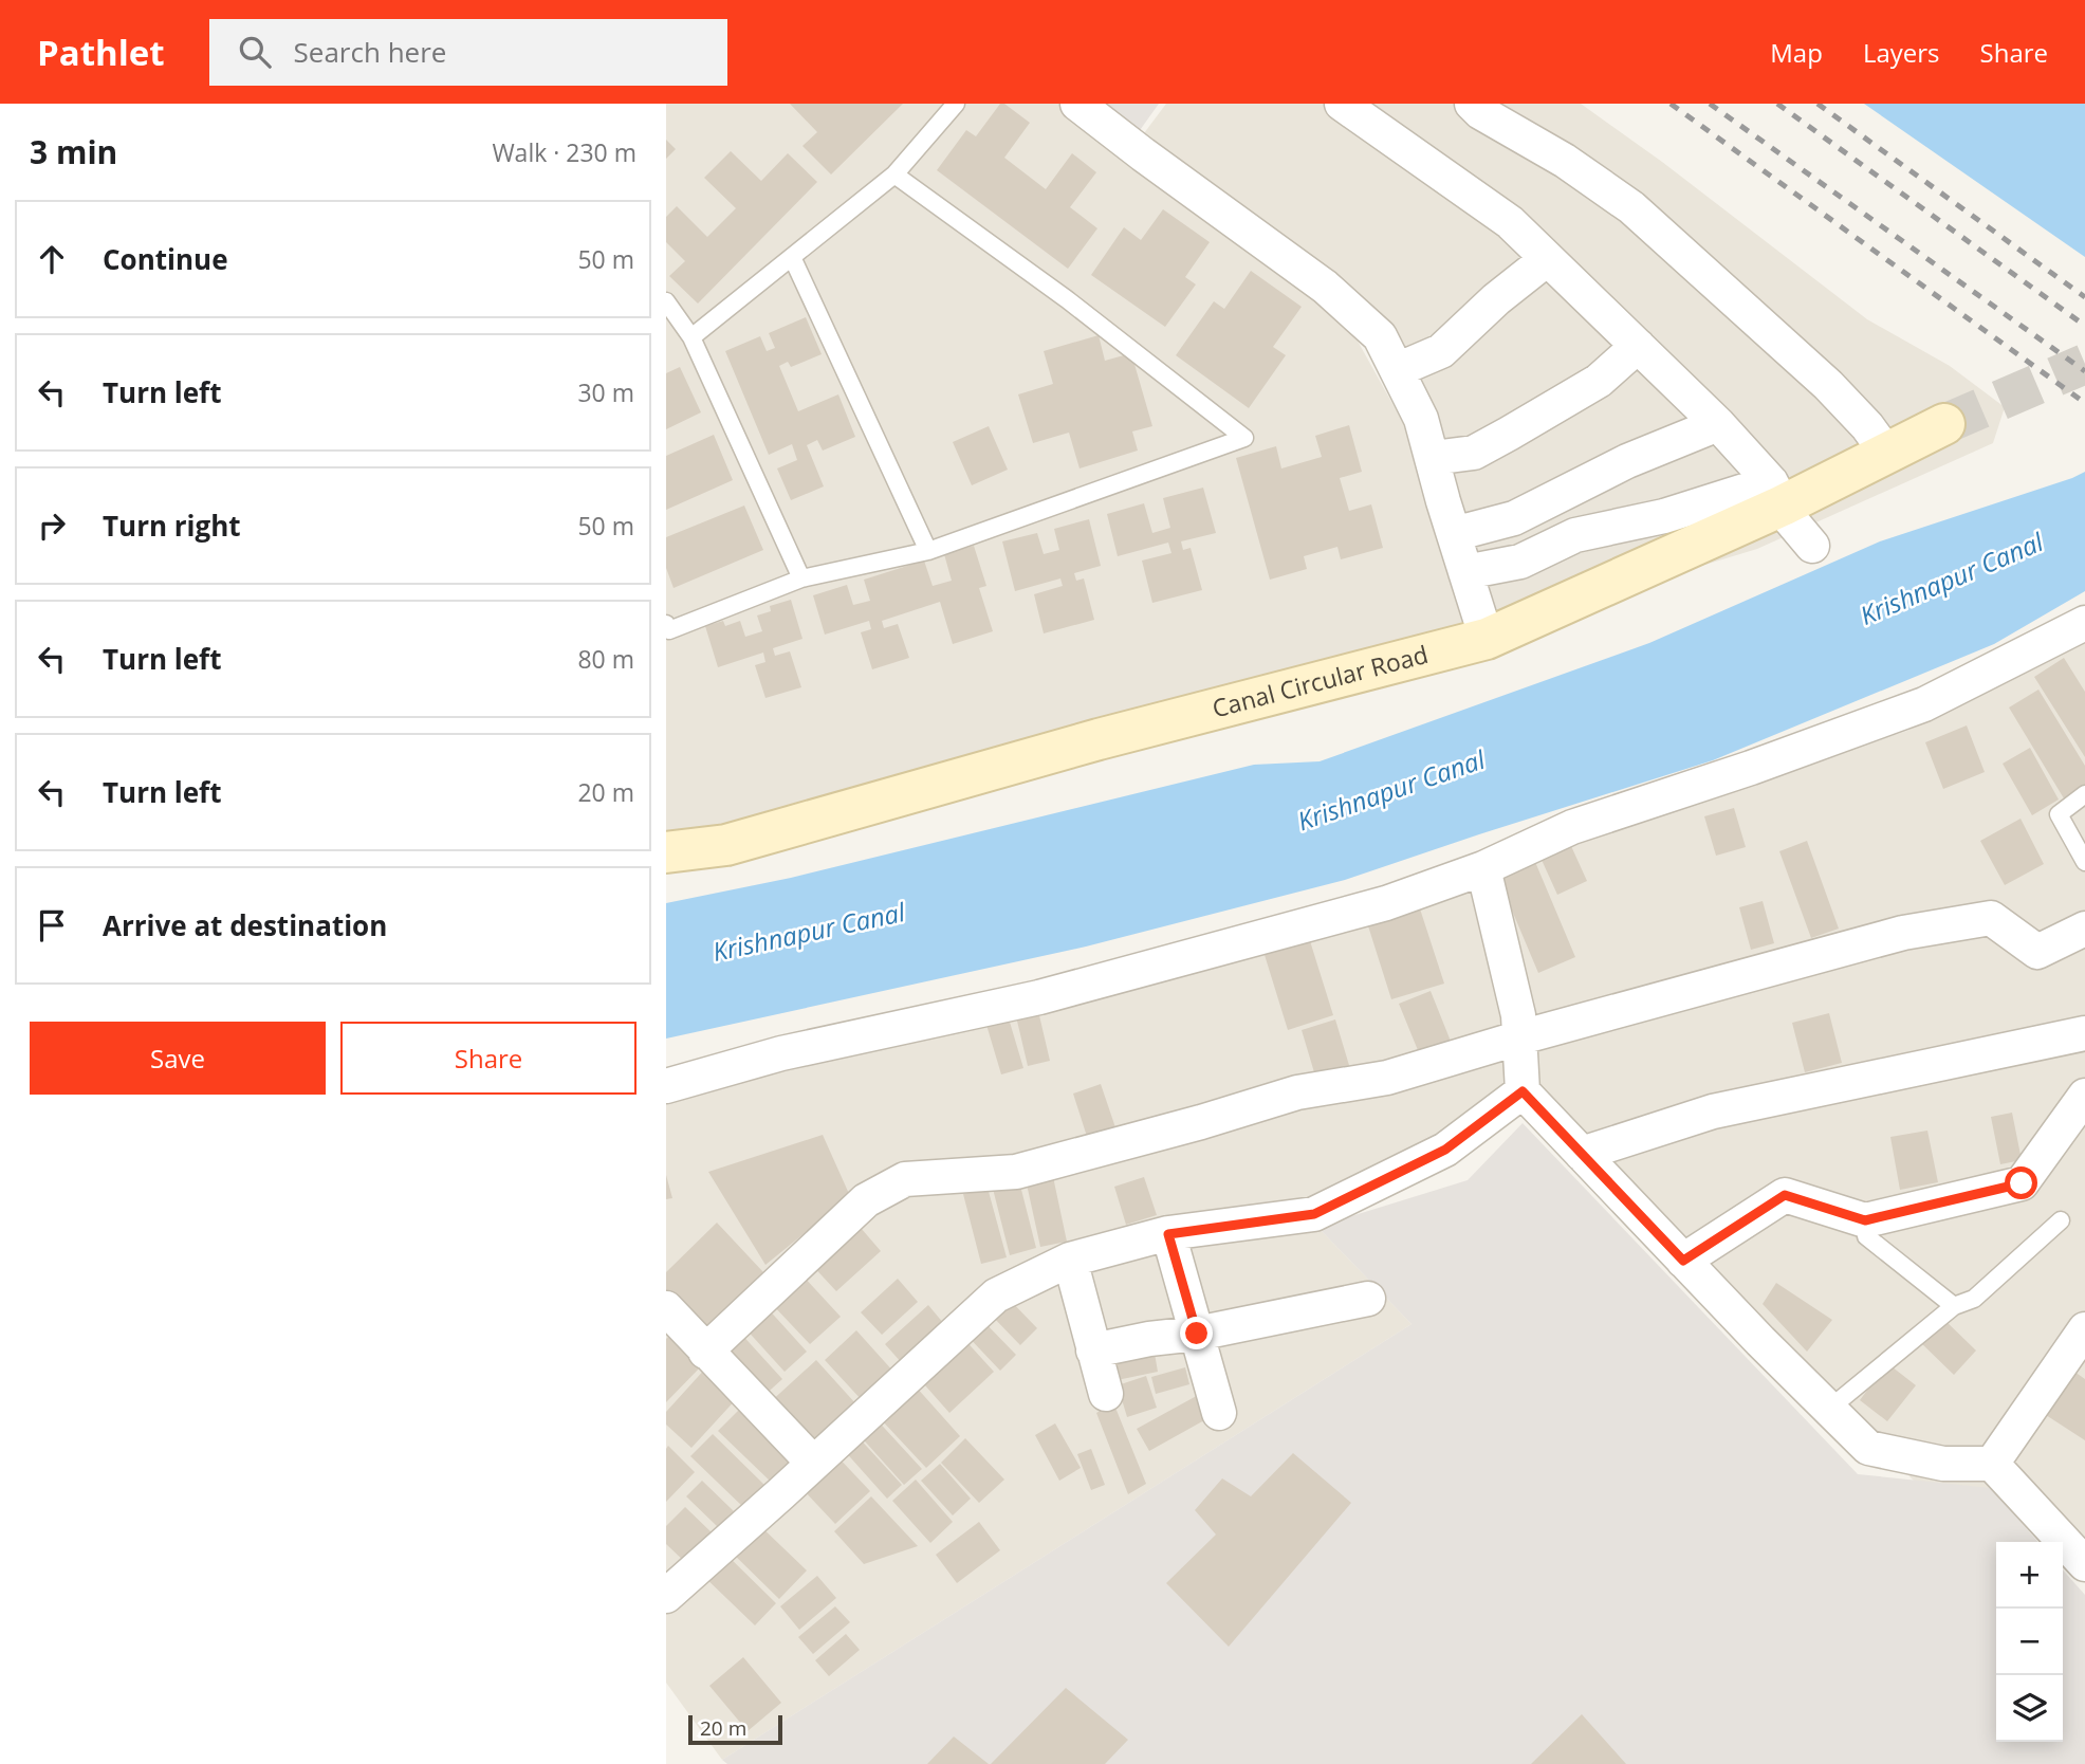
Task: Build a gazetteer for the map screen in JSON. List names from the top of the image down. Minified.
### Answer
{"streets":{"main road":["Canal Circular Road"]},"water":["Krishnapur Canal"],"scale_bar":"20 m","page":{"header":"Pathlet","search":"Search here","nav":["Map","Layers","Share"],"heading":["3 min","Walk · 230 m"],"list":[["Continue","50 m"],["Turn left","30 m"],["Turn right","50 m"],["Turn left","80 m"],["Turn left","20 m"],"Arrive at destination"],"buttons":["Save","Share"],"map_buttons":["+","−"],"scale":"20 m"}}
